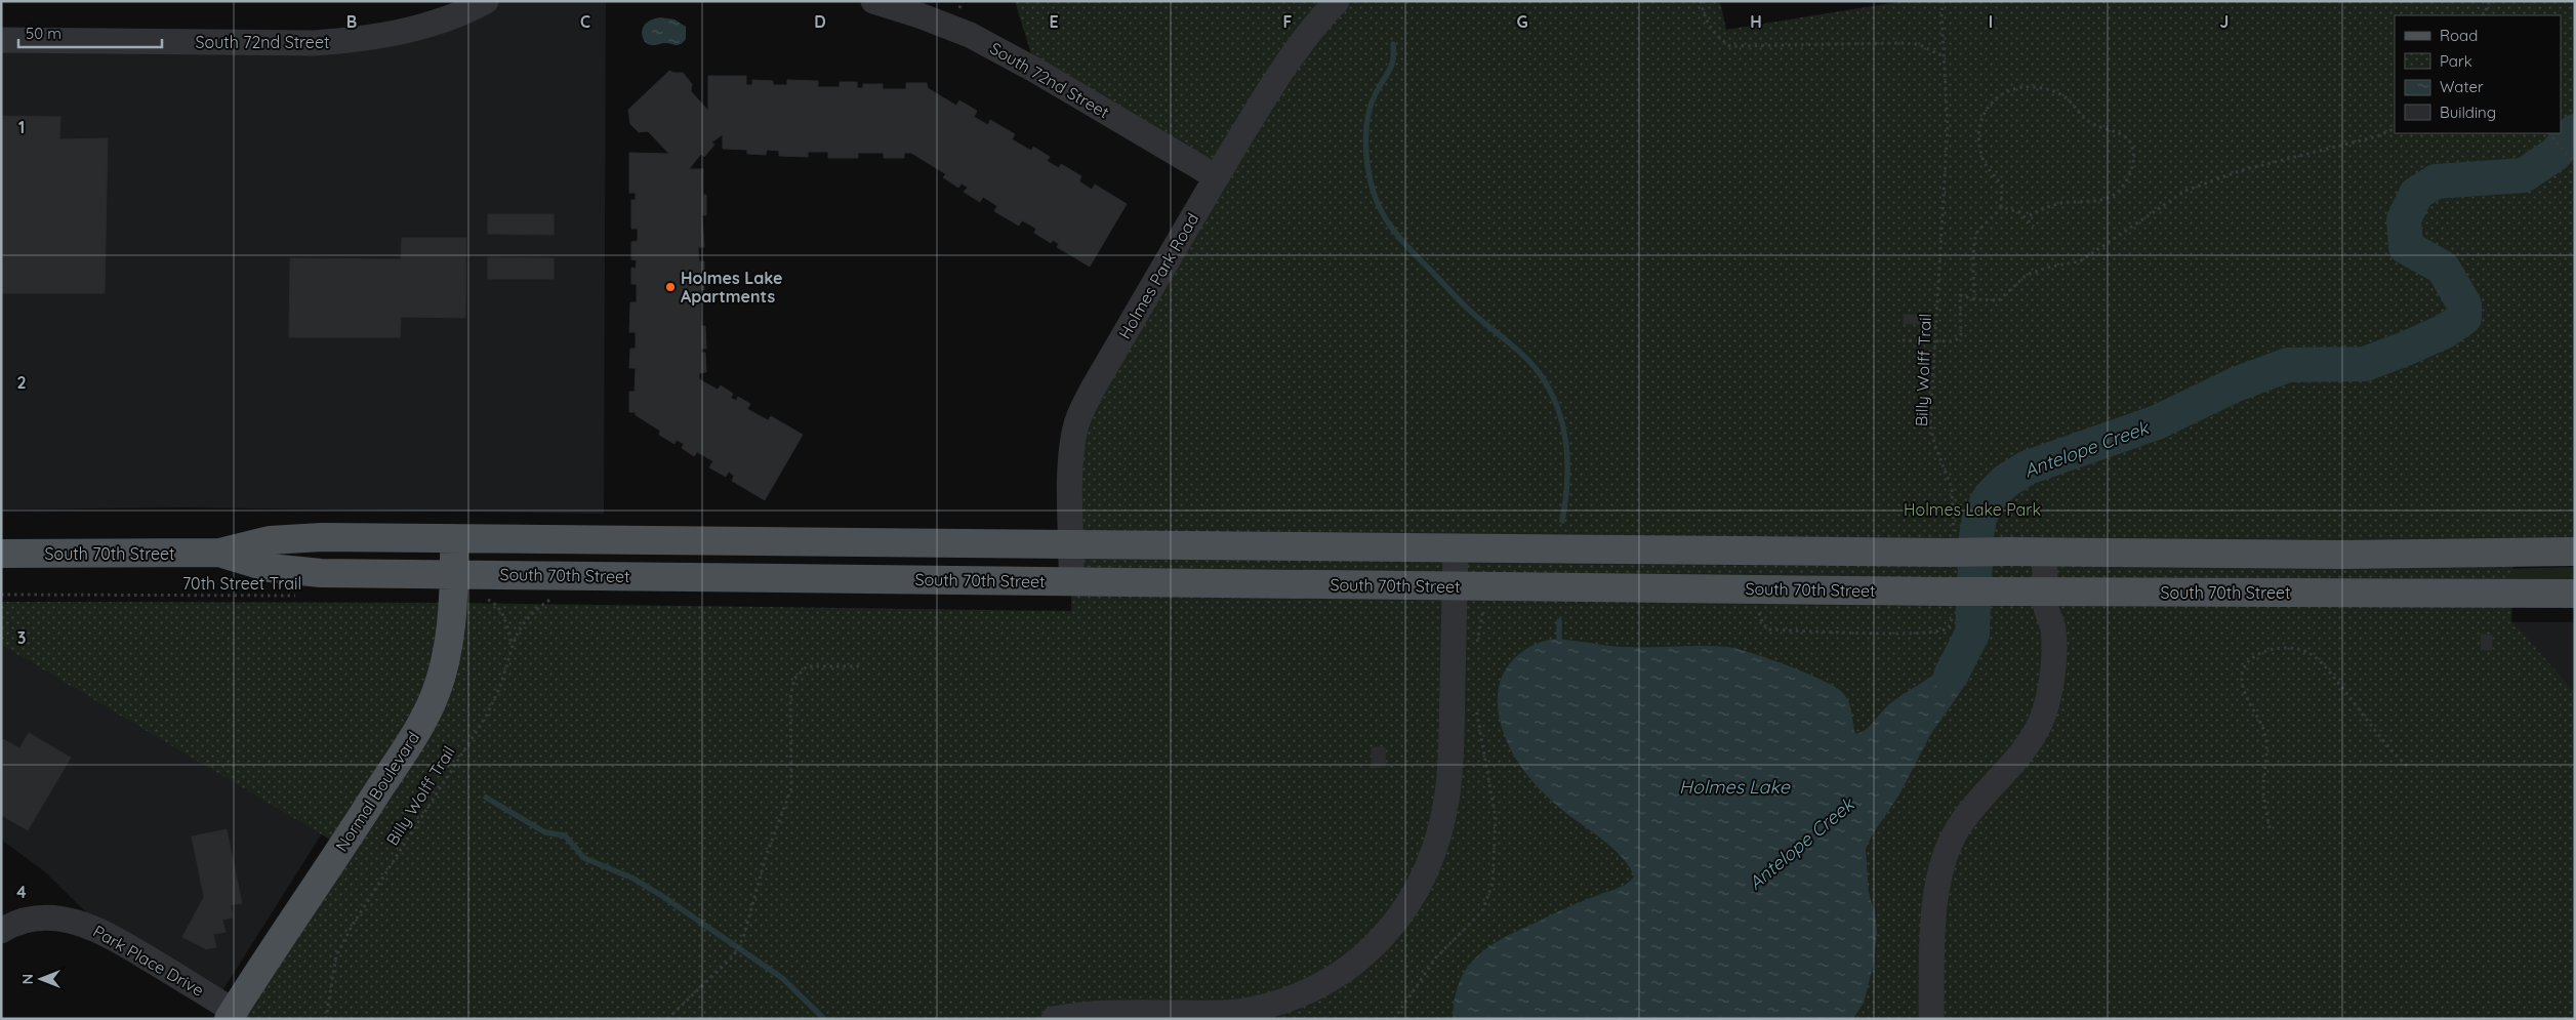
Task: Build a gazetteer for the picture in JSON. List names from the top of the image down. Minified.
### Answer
{"streets":{"main road":["South 70th Street","Normal Boulevard"],"street":["South 72nd Street","Holmes Park Road","Park Place Drive"],"path":["Billy Wolff Trail","70th Street Trail"]},"crossings":[["South 72nd Street","Holmes Park Road"],["Holmes Park Road","South 70th Street"],["Billy Wolff Trail","South 70th Street"],["South 70th Street","Normal Boulevard"],["Normal Boulevard","Park Place Drive"]],"water":["Antelope Creek","Holmes Lake"],"parks":["Holmes Lake Park"],"places":["Holmes Lake Apartments"],"legend":["Road","Park","Water","Building"],"scale_bar":"50 m","north":"left","grid":{"columns":["B","C","D","E","F","G","H","I","J"],"rows":["1","2","3","4"]}}
